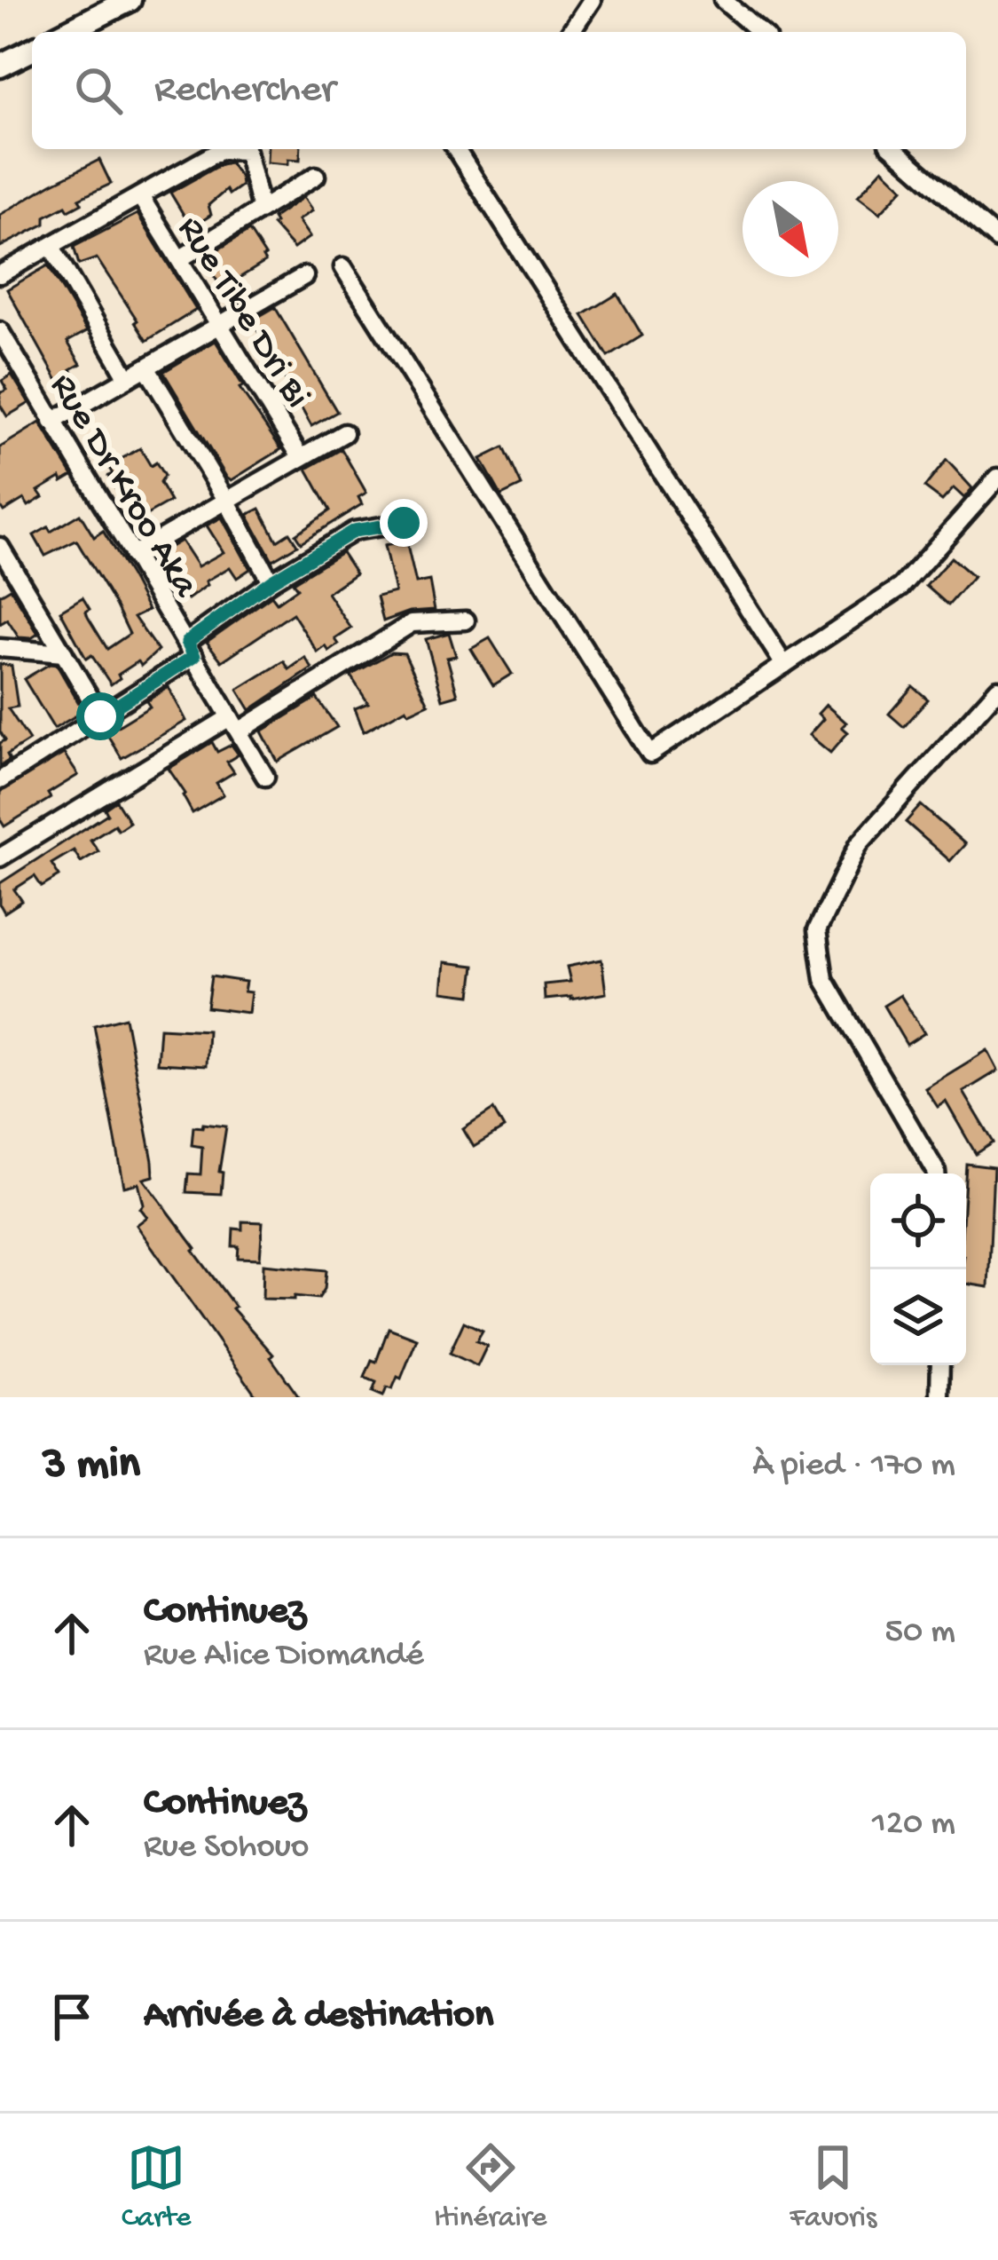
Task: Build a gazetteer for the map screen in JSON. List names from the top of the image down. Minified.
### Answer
{"streets":{"street":["Rue Tibe Dri Bi","Rue Dr Kroo Aka"]},"north":"bottom right","page":{"search":"Rechercher","heading":["3 min","À pied · 170 m"],"list":[["Continuez","Rue Alice Diomandé","50 m"],["Continuez","Rue Sohouo","120 m"],"Arrivée à destination"],"nav":["Carte","Itinéraire","Favoris"]}}
